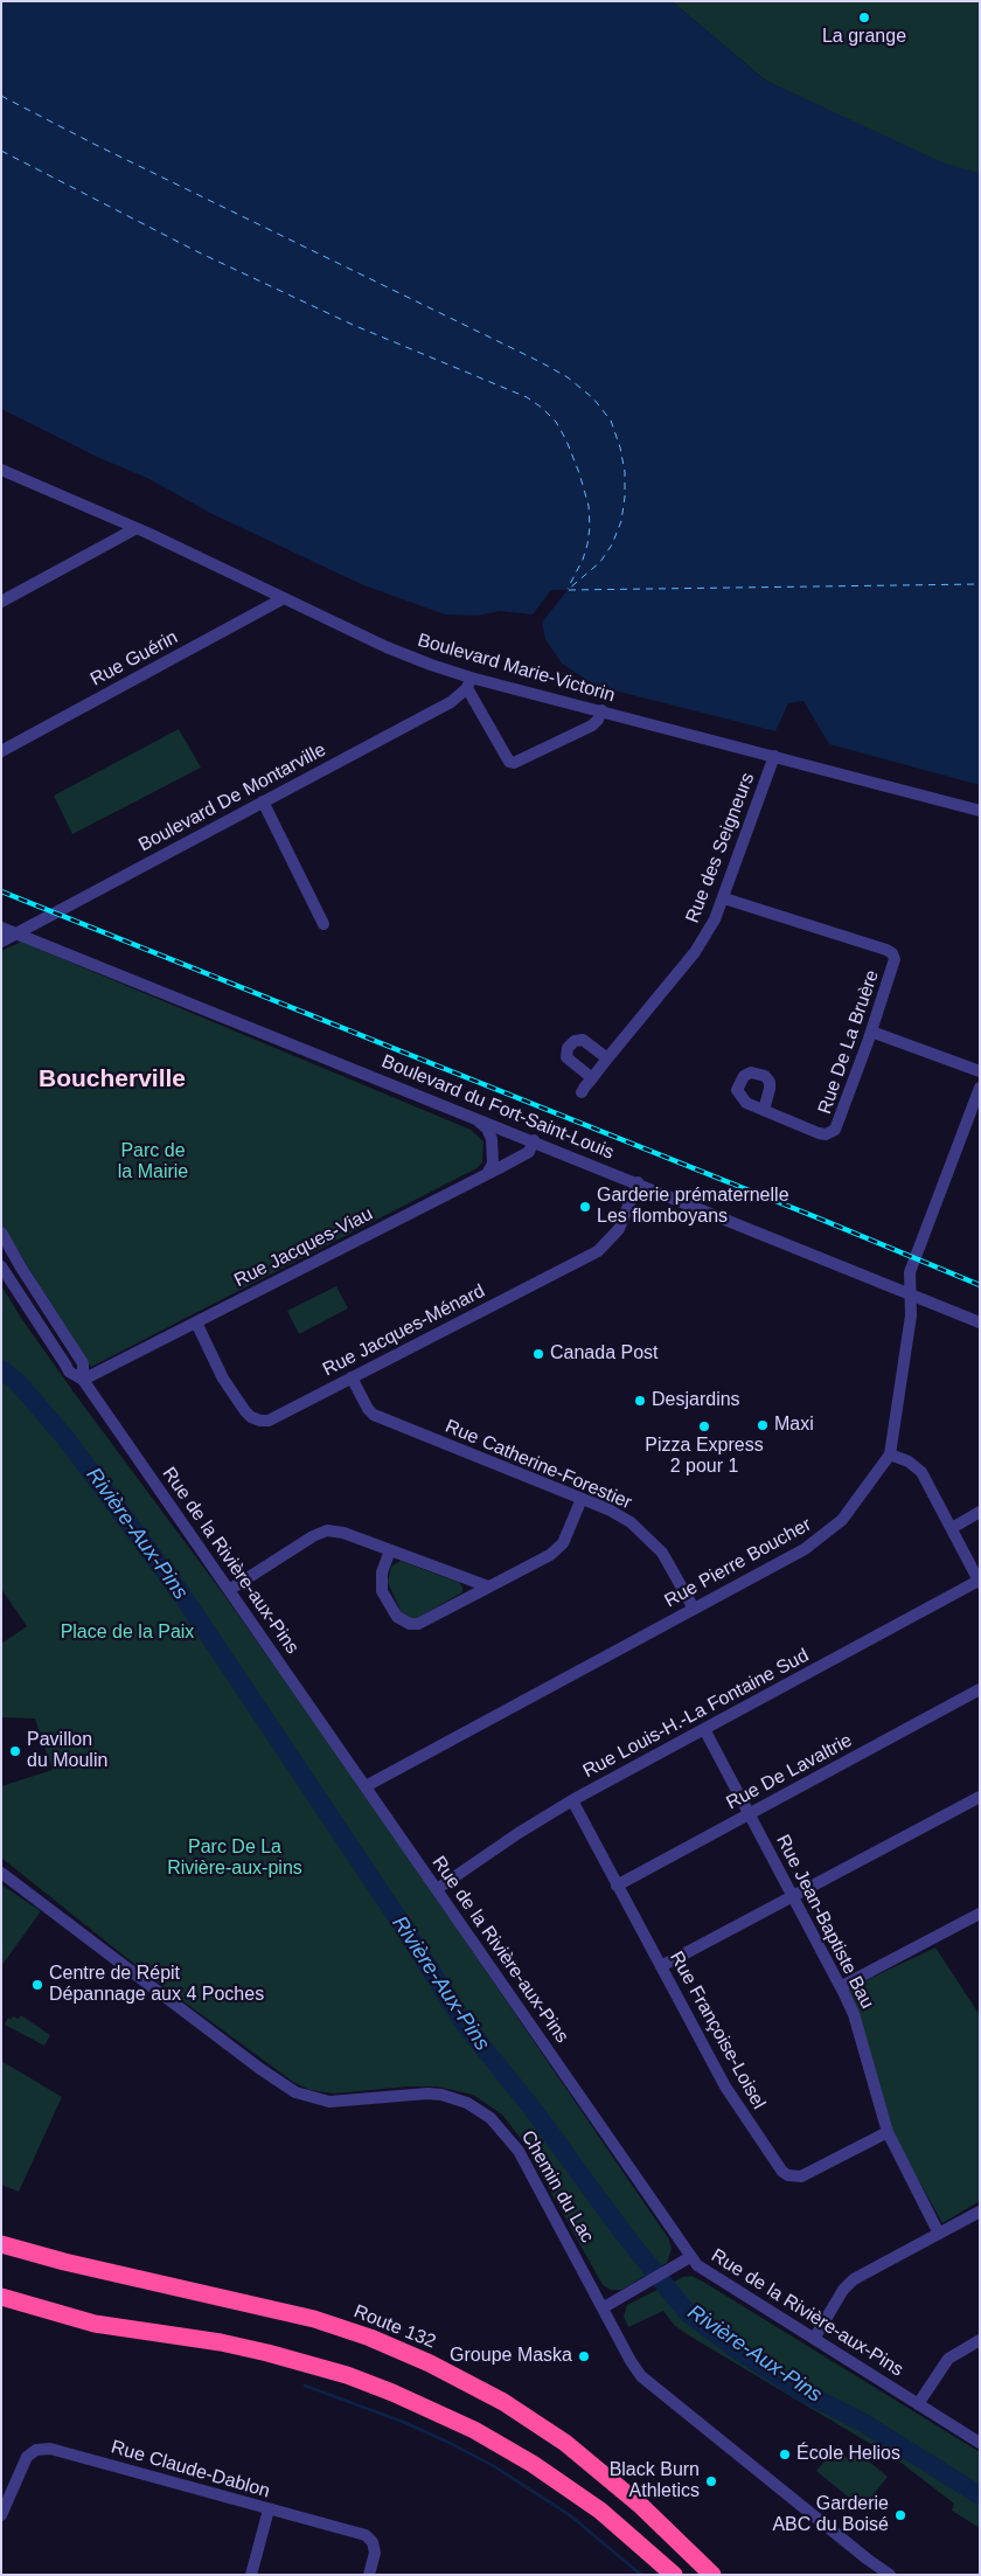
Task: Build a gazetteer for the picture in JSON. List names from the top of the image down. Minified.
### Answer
{"streets":{"highway":["Route 132"],"street":["Rue Guérin","Boulevard Marie-Victorin","Boulevard De Montarville","Rue des Seigneurs","Rue De La Bruère","Boulevard du Fort-Saint-Louis","Rue Jacques-Viau","Rue Jacques-Ménard","Rue Catherine-Forestier","Rue de la Rivière-aux-Pins","Rue Pierre Boucher","Rue Louis-H.-La Fontaine Sud","Rue De Lavaltrie","Rue Jean-Baptiste Bau","Rue Françoise-Loisel","Chemin du Lac","Rue Claude-Dablon"]},"crossings":[["Rue Guérin","Boulevard Marie-Victorin"],["Boulevard Marie-Victorin","Boulevard De Montarville"],["Boulevard Marie-Victorin","Rue des Seigneurs"],["Boulevard De Montarville","Boulevard du Fort-Saint-Louis"],["Rue des Seigneurs","Rue De La Bruère"],["Boulevard du Fort-Saint-Louis","Rue Jacques-Viau"],["Boulevard du Fort-Saint-Louis","Rue Jacques-Ménard"],["Boulevard du Fort-Saint-Louis","Rue Pierre Boucher"],["Rue Jacques-Viau","Rue Jacques-Ménard"],["Rue Jacques-Viau","Rue de la Rivière-aux-Pins"],["Rue Jacques-Ménard","Rue Catherine-Forestier"],["Rue Catherine-Forestier","Rue Pierre Boucher"],["Rue de la Rivière-aux-Pins","Rue Pierre Boucher"],["Rue de la Rivière-aux-Pins","Rue Louis-H.-La Fontaine Sud"],["Rue Louis-H.-La Fontaine Sud","Rue Jean-Baptiste Bau"],["Rue Louis-H.-La Fontaine Sud","Rue Françoise-Loisel"],["Rue De Lavaltrie","Rue Jean-Baptiste Bau"],["Rue De Lavaltrie","Rue Françoise-Loisel"],["Rue Jean-Baptiste Bau","Rue Françoise-Loisel"]],"districts":["Boucherville"],"water":["Rivière-Aux-Pins"],"parks":["Parc de la Mairie","Place de la Paix","Parc De La Rivière-aux-pins"],"places":["La grange","Garderie prématernelle Les flomboyans","Canada Post","Desjardins","Maxi","Pizza Express 2 pour 1","Pavillon du Moulin","Centre de Répit Dépannage aux 4 Poches","Groupe Maska","École Helios","Black Burn Athletics","Garderie ABC du Boisé"]}
